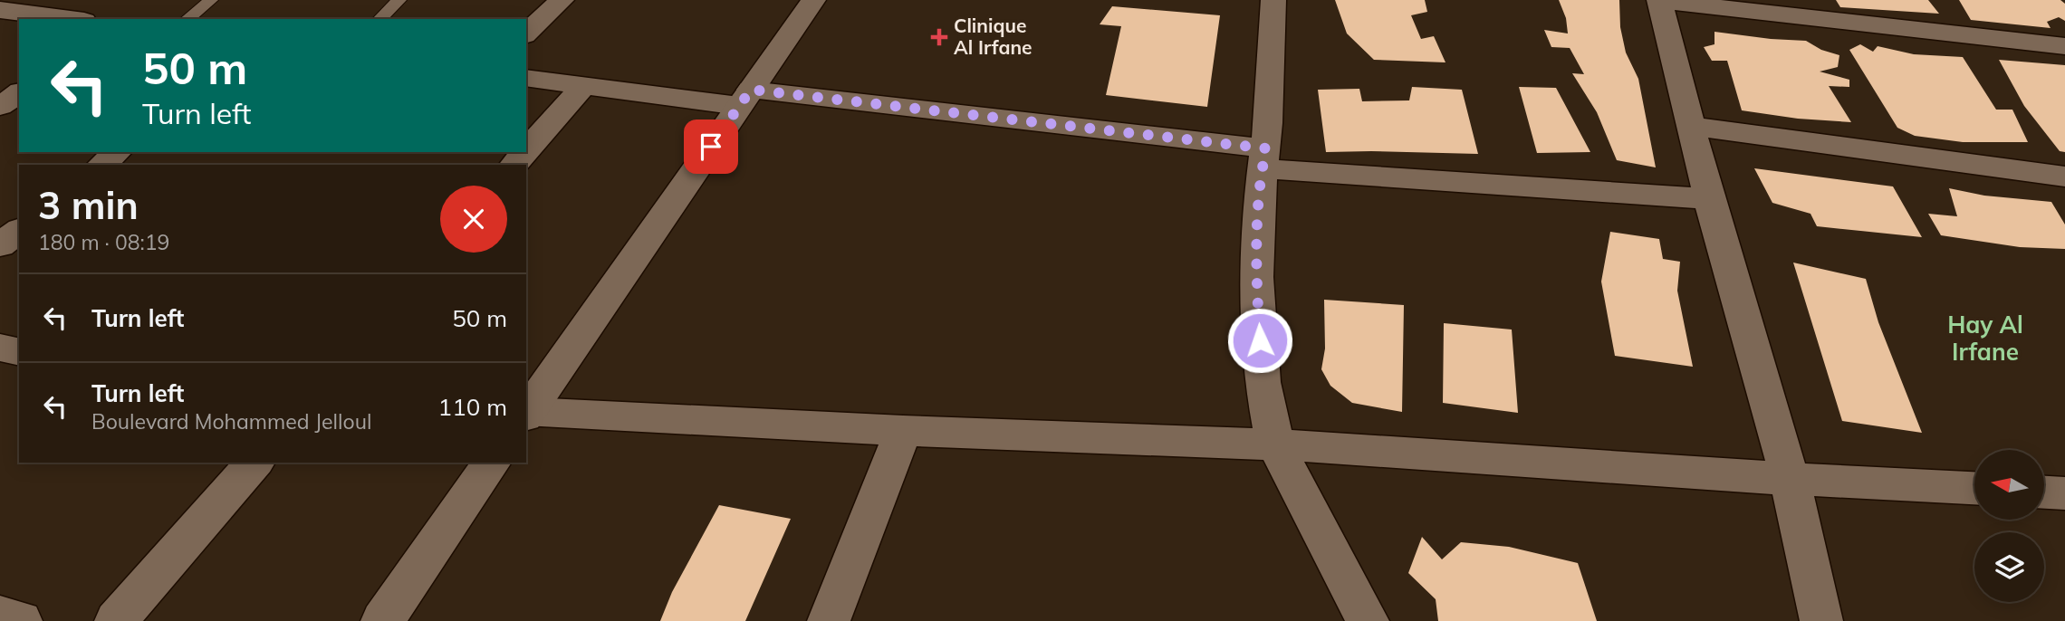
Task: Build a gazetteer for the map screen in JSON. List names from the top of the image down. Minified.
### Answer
{"districts":["Hay Al Irfane"],"places":{"health":["Clinique Al Irfane"]},"north":"left","page":{"turn":["50 m","Turn left"],"heading":["3 min","180 m · 08:19"],"list":[{"name":"Turn left","value":"50 m"},{"name":"Turn left","note":"Boulevard Mohammed Jelloul","value":"110 m"}]}}
